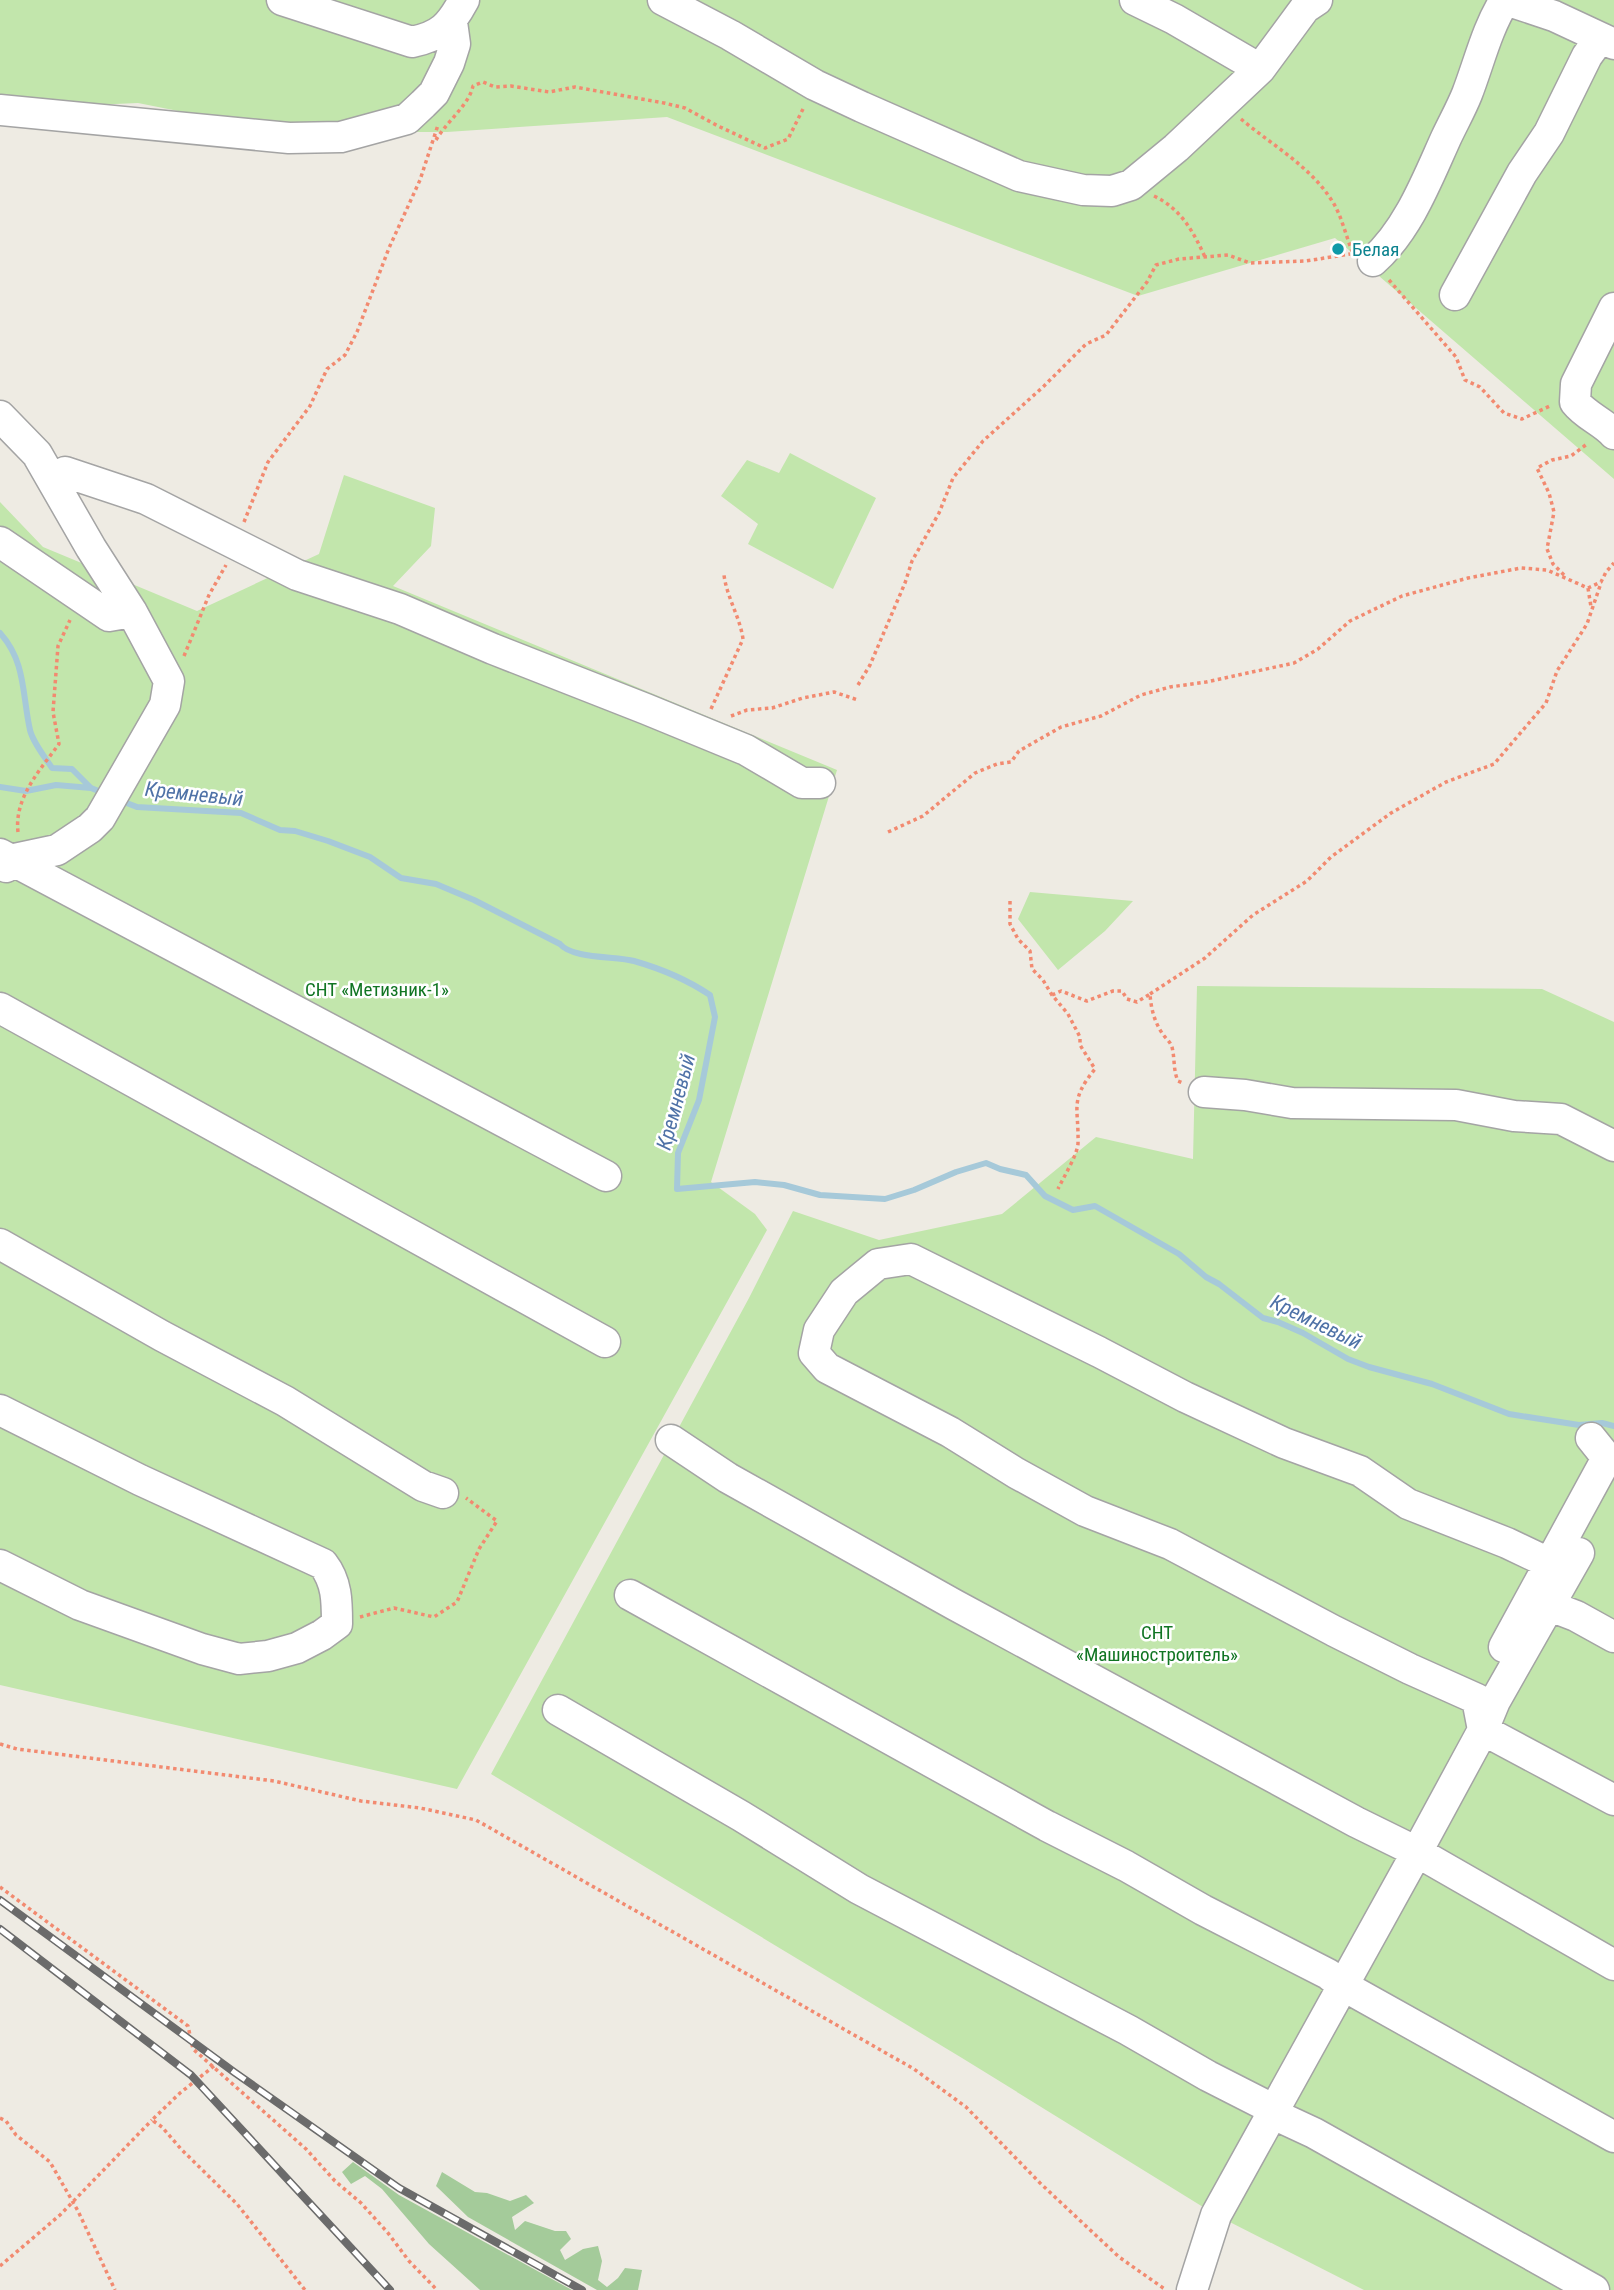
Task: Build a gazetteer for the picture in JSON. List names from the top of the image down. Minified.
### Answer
{"water":["Кремневый"],"parks":["СНТ «Метизник-1»","СНТ «Машиностроитель»"],"places":["Белая"]}
